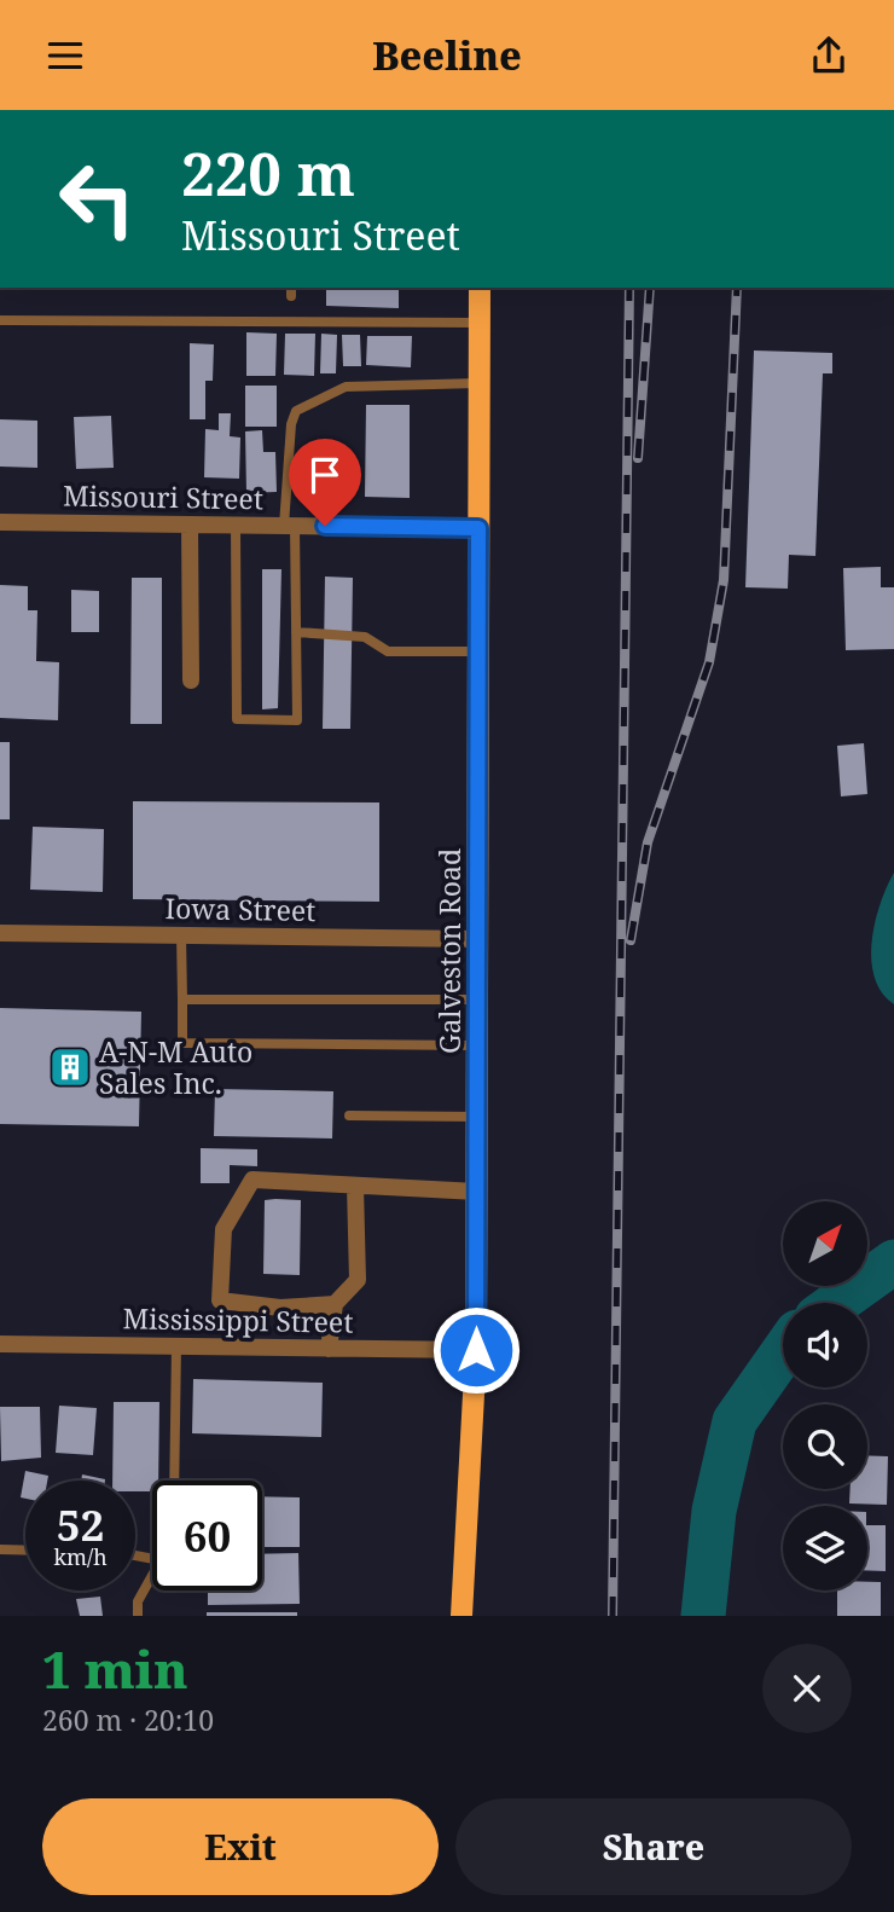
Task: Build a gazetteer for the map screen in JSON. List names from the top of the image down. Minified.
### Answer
{"streets":{"main road":["Galveston Road"],"street":["Missouri Street","Iowa Street","Mississippi Street"]},"crossings":[["Missouri Street","Galveston Road"],["Iowa Street","Galveston Road"],["Galveston Road","Mississippi Street"]],"places":{"building":["A-N-M Auto Sales Inc."]},"north":"top right","page":{"header":"Beeline","turn":["220 m","Missouri Street"],"speed":"52 km/h","limit":"60","heading":["1 min","260 m · 20:10"],"buttons":["Exit","Share"]}}
